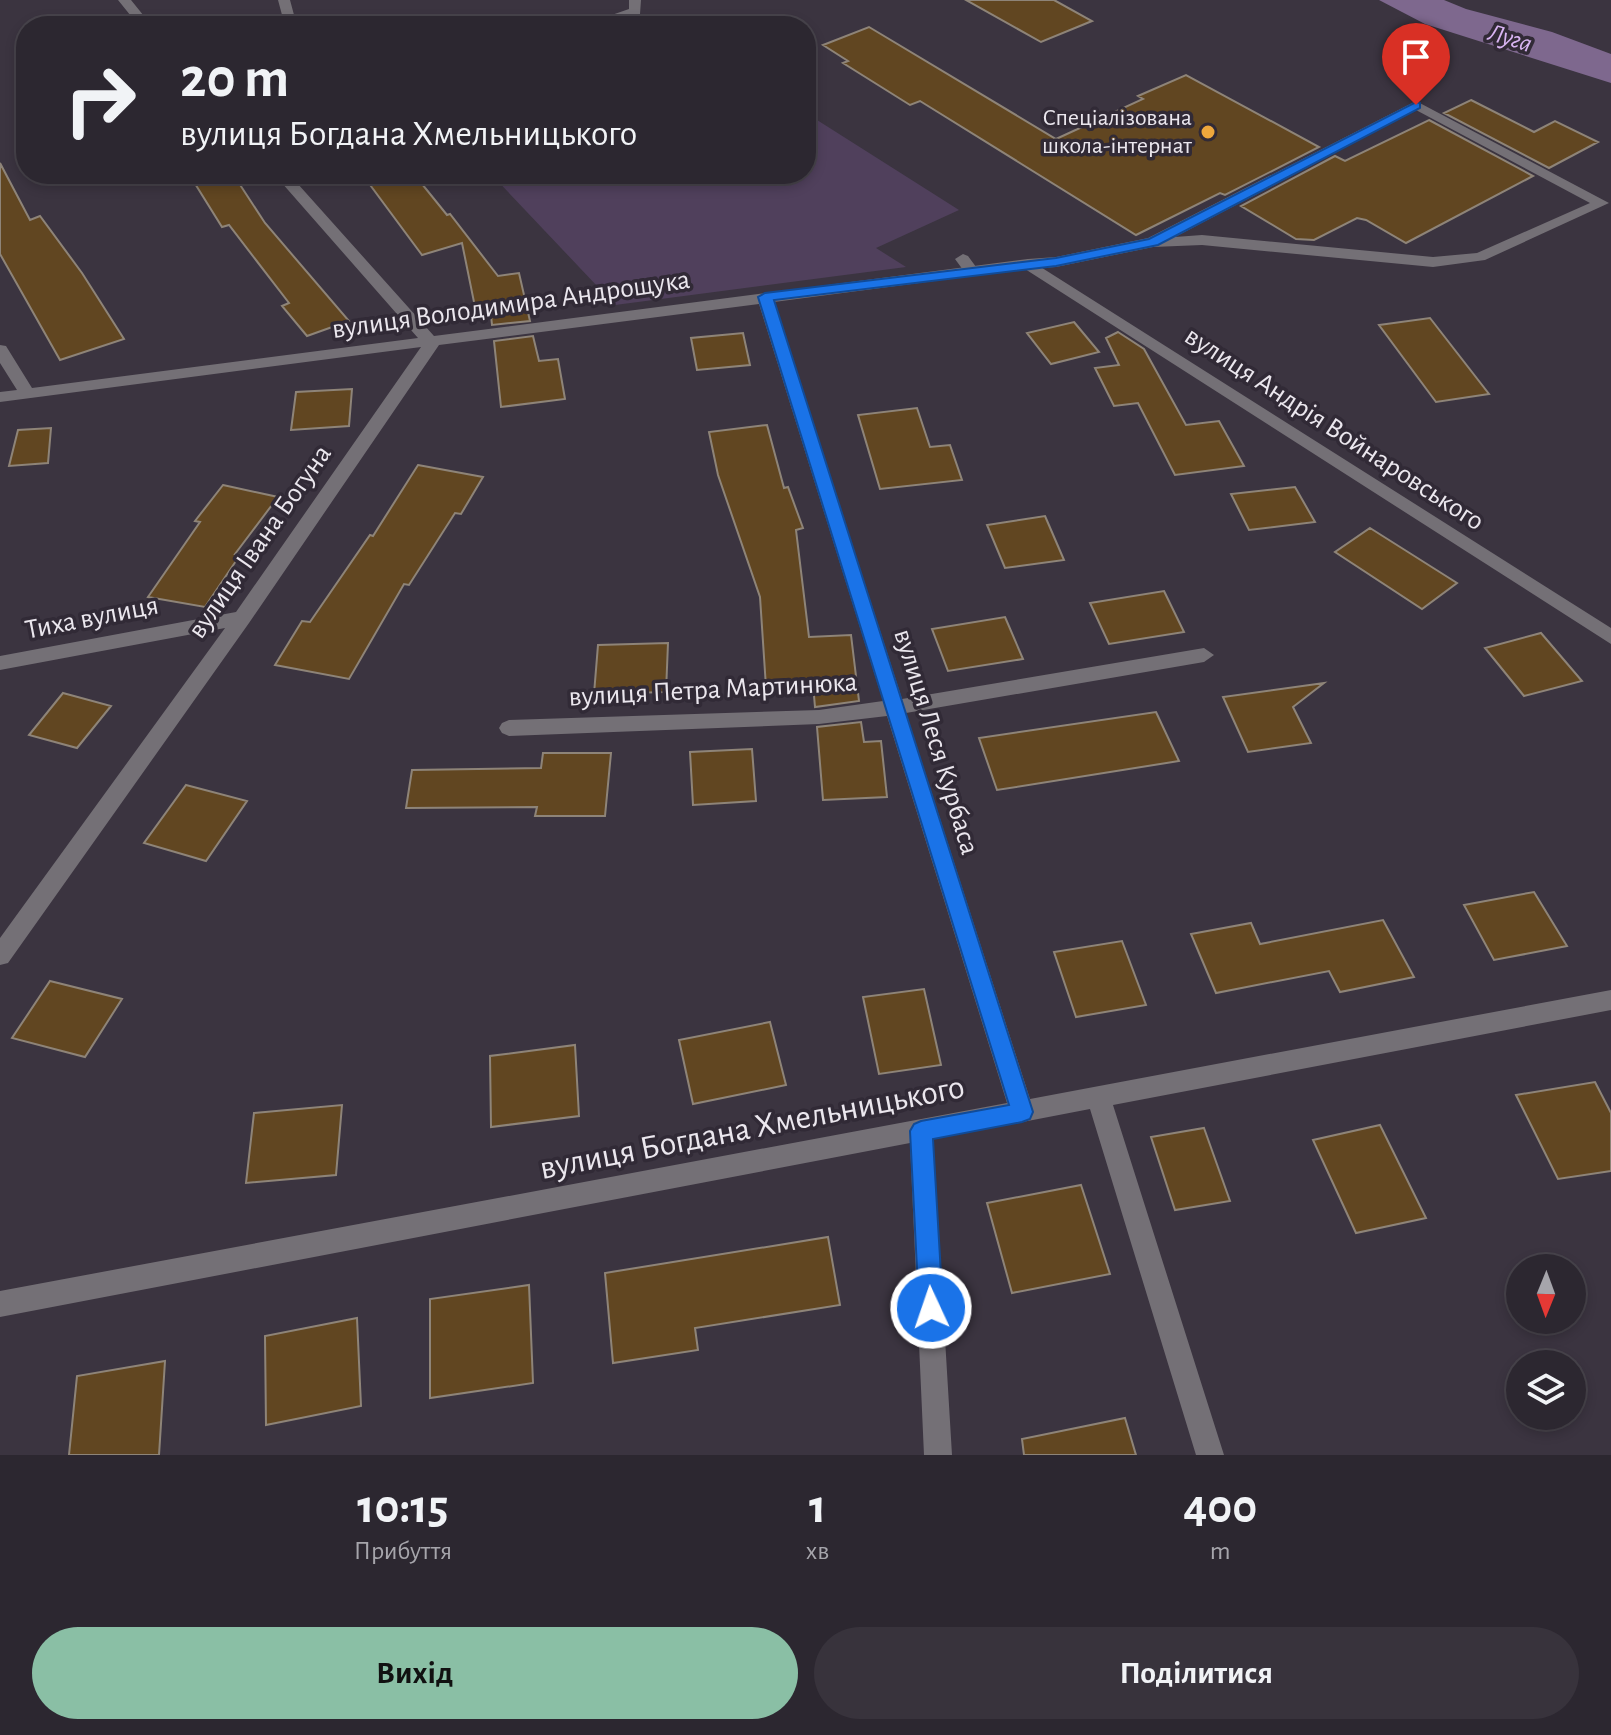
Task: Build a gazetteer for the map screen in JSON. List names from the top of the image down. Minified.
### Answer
{"streets":{"street":["вулиця Володимира Андрощука","вулиця Андрія Войнаровського","вулиця Івана Богуна","Тиха вулиця","вулиця Петра Мартинюка","вулиця Леся Курбаса","вулиця Богдана Хмельницького"]},"crossings":[["вулиця Володимира Андрощука","вулиця Андрія Войнаровського"],["вулиця Володимира Андрощука","вулиця Івана Богуна"],["вулиця Володимира Андрощука","вулиця Леся Курбаса"],["вулиця Івана Богуна","Тиха вулиця"],["вулиця Петра Мартинюка","вулиця Леся Курбаса"],["вулиця Леся Курбаса","вулиця Богдана Хмельницького"]],"water":["Луга"],"places":["Спеціалізована школа-інтернат"],"north":"bottom","page":{"turn":["20 m","вулиця Богдана Хмельницького"],"eta":["10:15","Прибуття","1","хв","400","m"],"buttons":["Вихід","Поділитися"]}}
